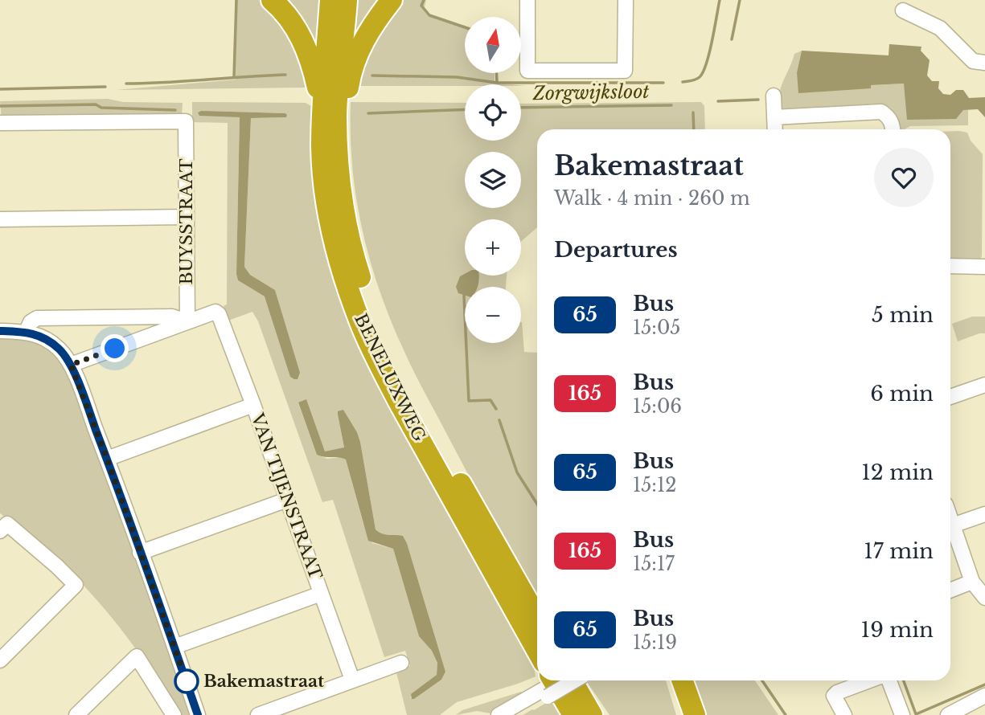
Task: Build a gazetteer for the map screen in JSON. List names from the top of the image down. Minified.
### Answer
{"streets":{"highway":["BENELUXWEG"],"street":["BUYSSTRAAT","VAN TIJENSTRAAT"]},"crossings":[["BUYSSTRAAT","VAN TIJENSTRAAT"]],"water":["Zorgwijksloot"],"places":["Bakemastraat"],"lines":["bus line 65"],"north":"top","page":{"map_buttons":["+","−"],"heading":[["Bakemastraat","Walk · 4 min · 260 m"],"Departures"],"list":[{"mark":"65","name":"Bus","note":"15:05","value":"5 min"},{"mark":"165","name":"Bus","note":"15:06","value":"6 min"},{"mark":"65","name":"Bus","note":"15:12","value":"12 min"},{"mark":"165","name":"Bus","note":"15:17","value":"17 min"},{"mark":"65","name":"Bus","note":"15:19","value":"19 min"}]}}
